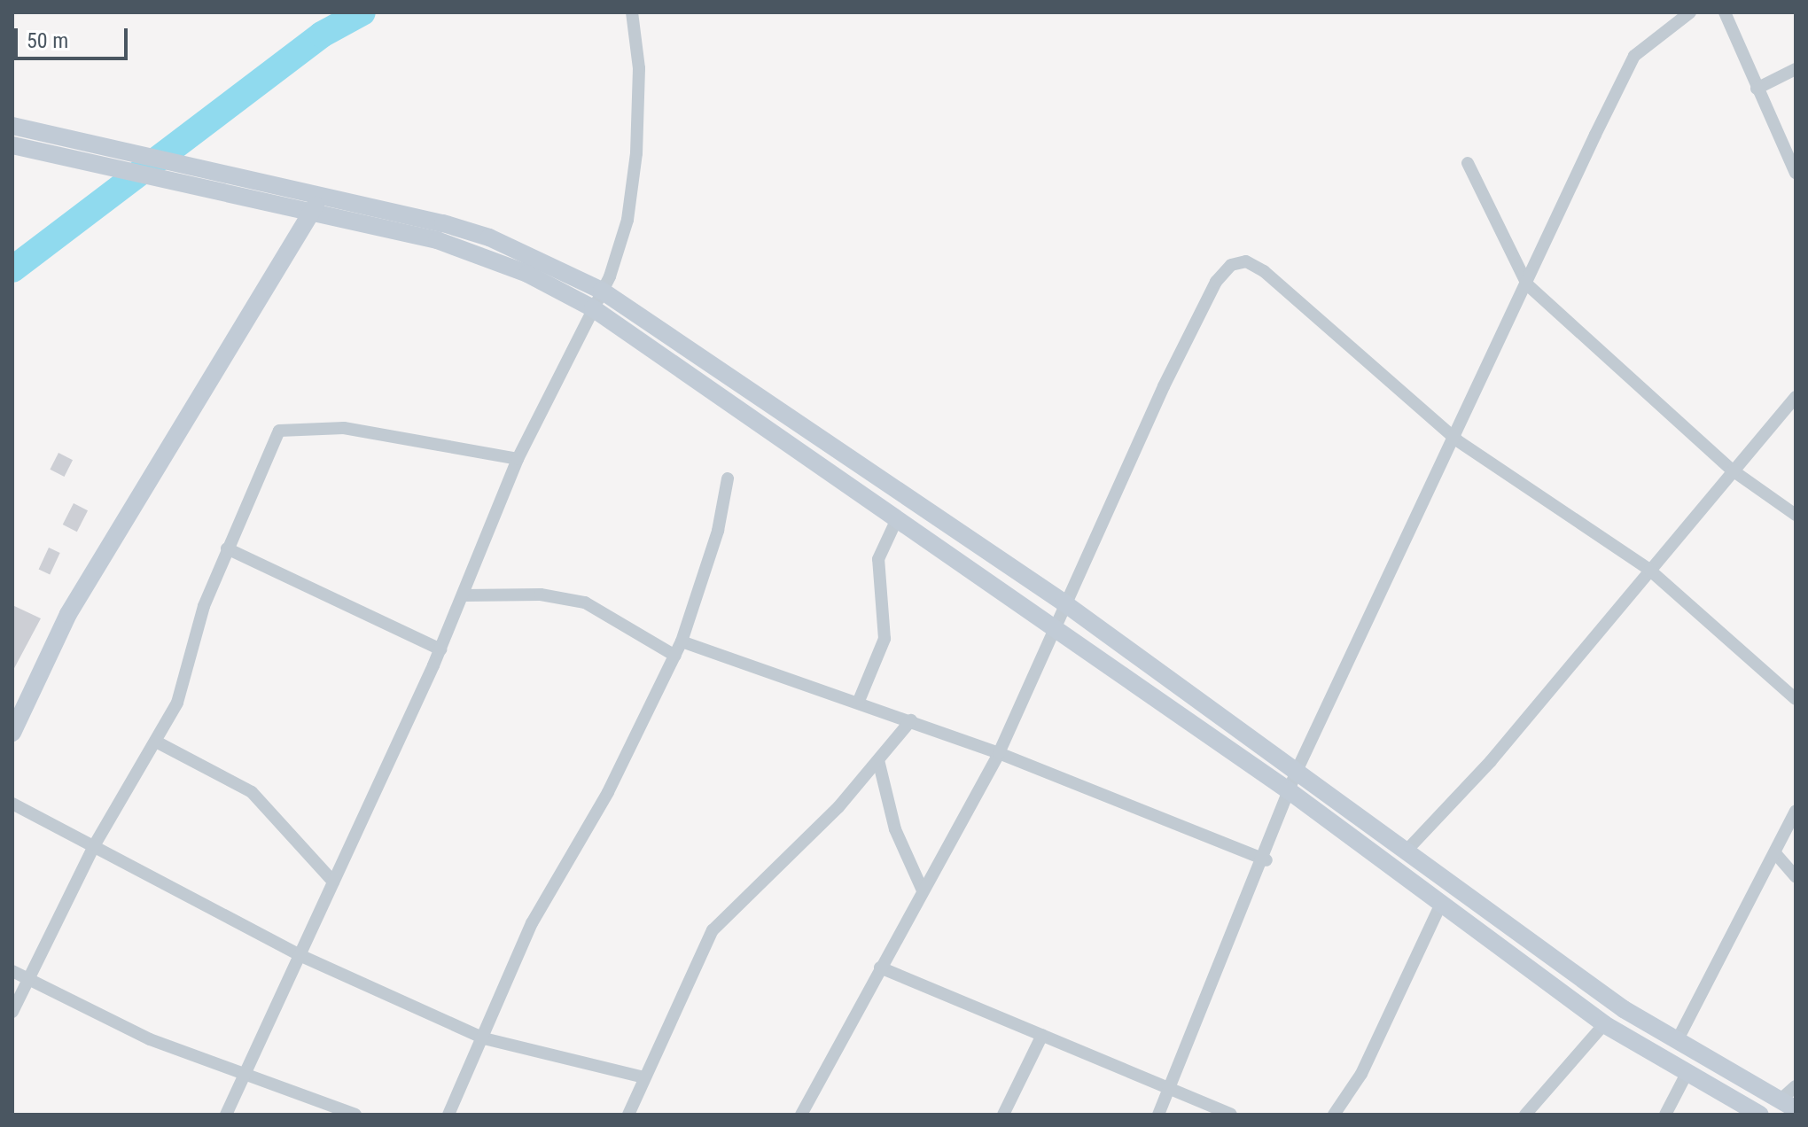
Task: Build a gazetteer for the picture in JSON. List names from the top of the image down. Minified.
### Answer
{"scale_bar":"50 m"}
